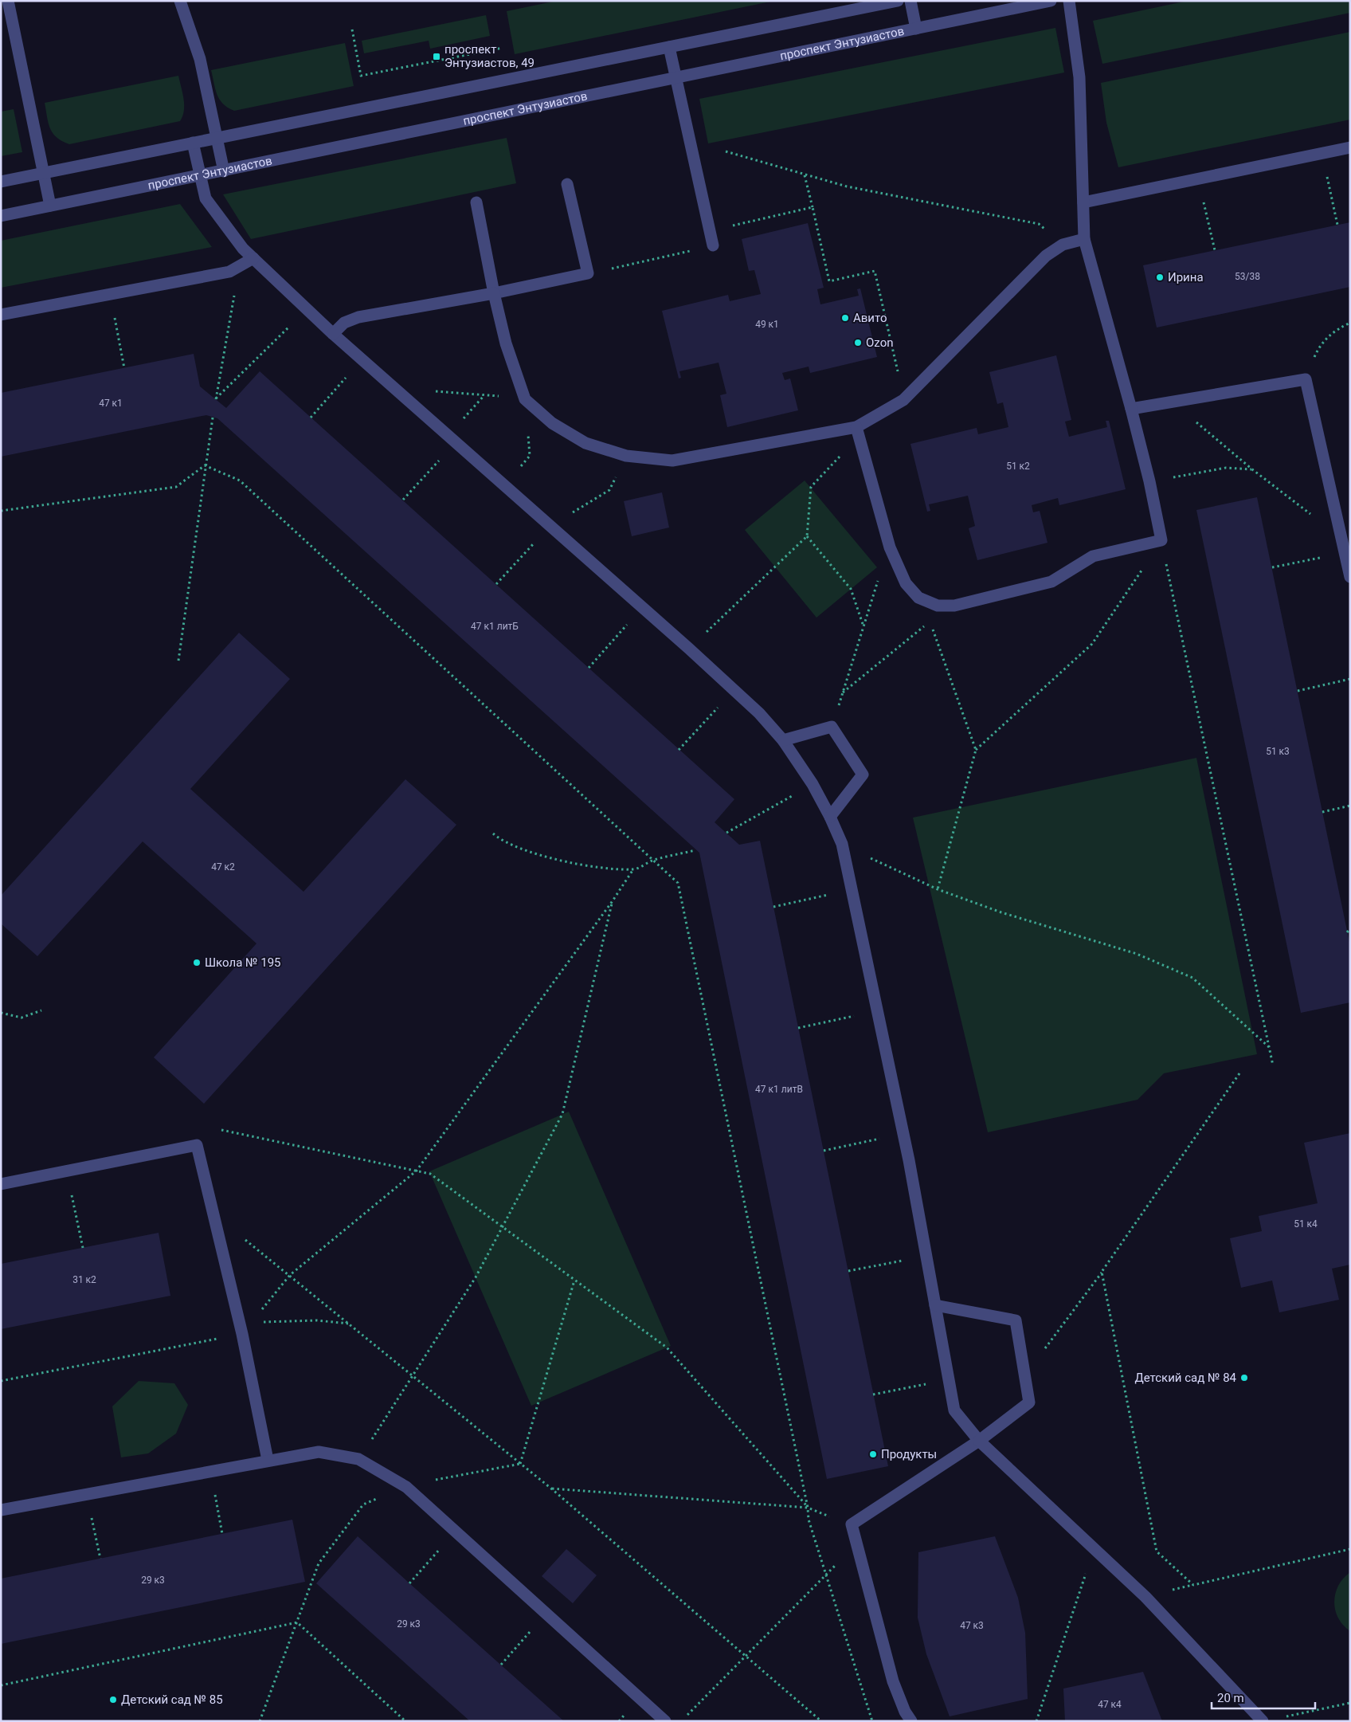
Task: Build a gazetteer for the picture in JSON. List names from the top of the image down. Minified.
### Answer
{"streets":{"street":["проспект Энтузиастов"]},"places":{"transit":["проспект Энтузиастов, 49"],"other":["Ирина","Авито","Ozon","Школа № 195","Детский сад № 84","Продукты","Детский сад № 85"]},"house_numbers":["53/38","49 к1","47 к1","51 к2","47 к1 литБ","51 к3","47 к2","47 к1 литВ","51 к4","31 к2","29 к3","29 к3","47 к3","47 к4"],"scale_bar":"20 m"}
